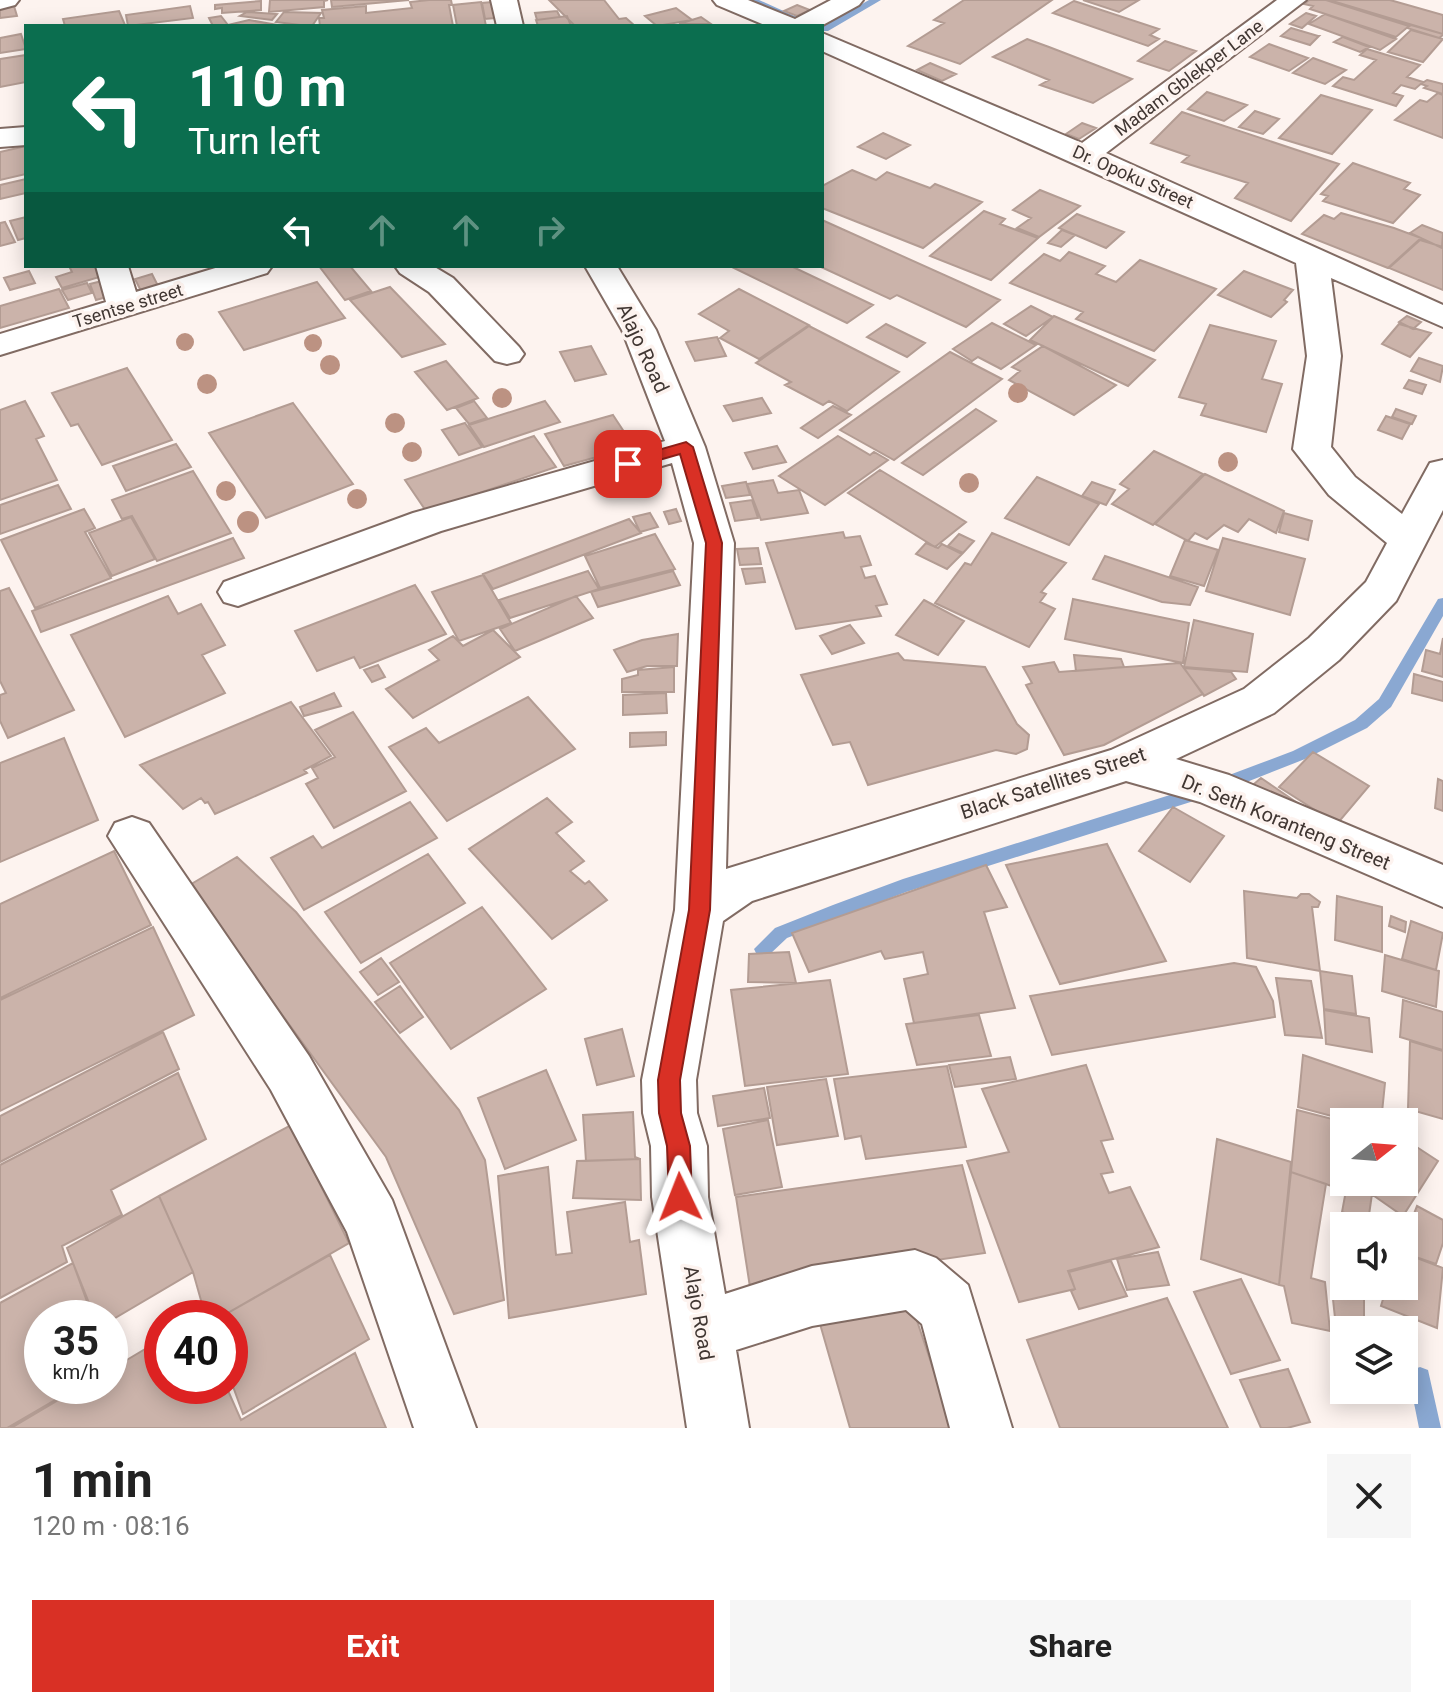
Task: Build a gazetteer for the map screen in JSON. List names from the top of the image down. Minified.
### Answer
{"streets":{"street":["Madam Gblekper Lane","Dr. Opoku Street","Tsentse street","Alajo Road","Black Satellites Street","Dr. Seth Koranteng Street"]},"crossings":[["Madam Gblekper Lane","Dr. Opoku Street"],["Alajo Road","Black Satellites Street"],["Black Satellites Street","Dr. Seth Koranteng Street"]],"north":"right","page":{"turn":["110 m","Turn left"],"speed":"35 km/h","limit":"40","heading":["1 min","120 m · 08:16"],"buttons":["Exit","Share"]}}
